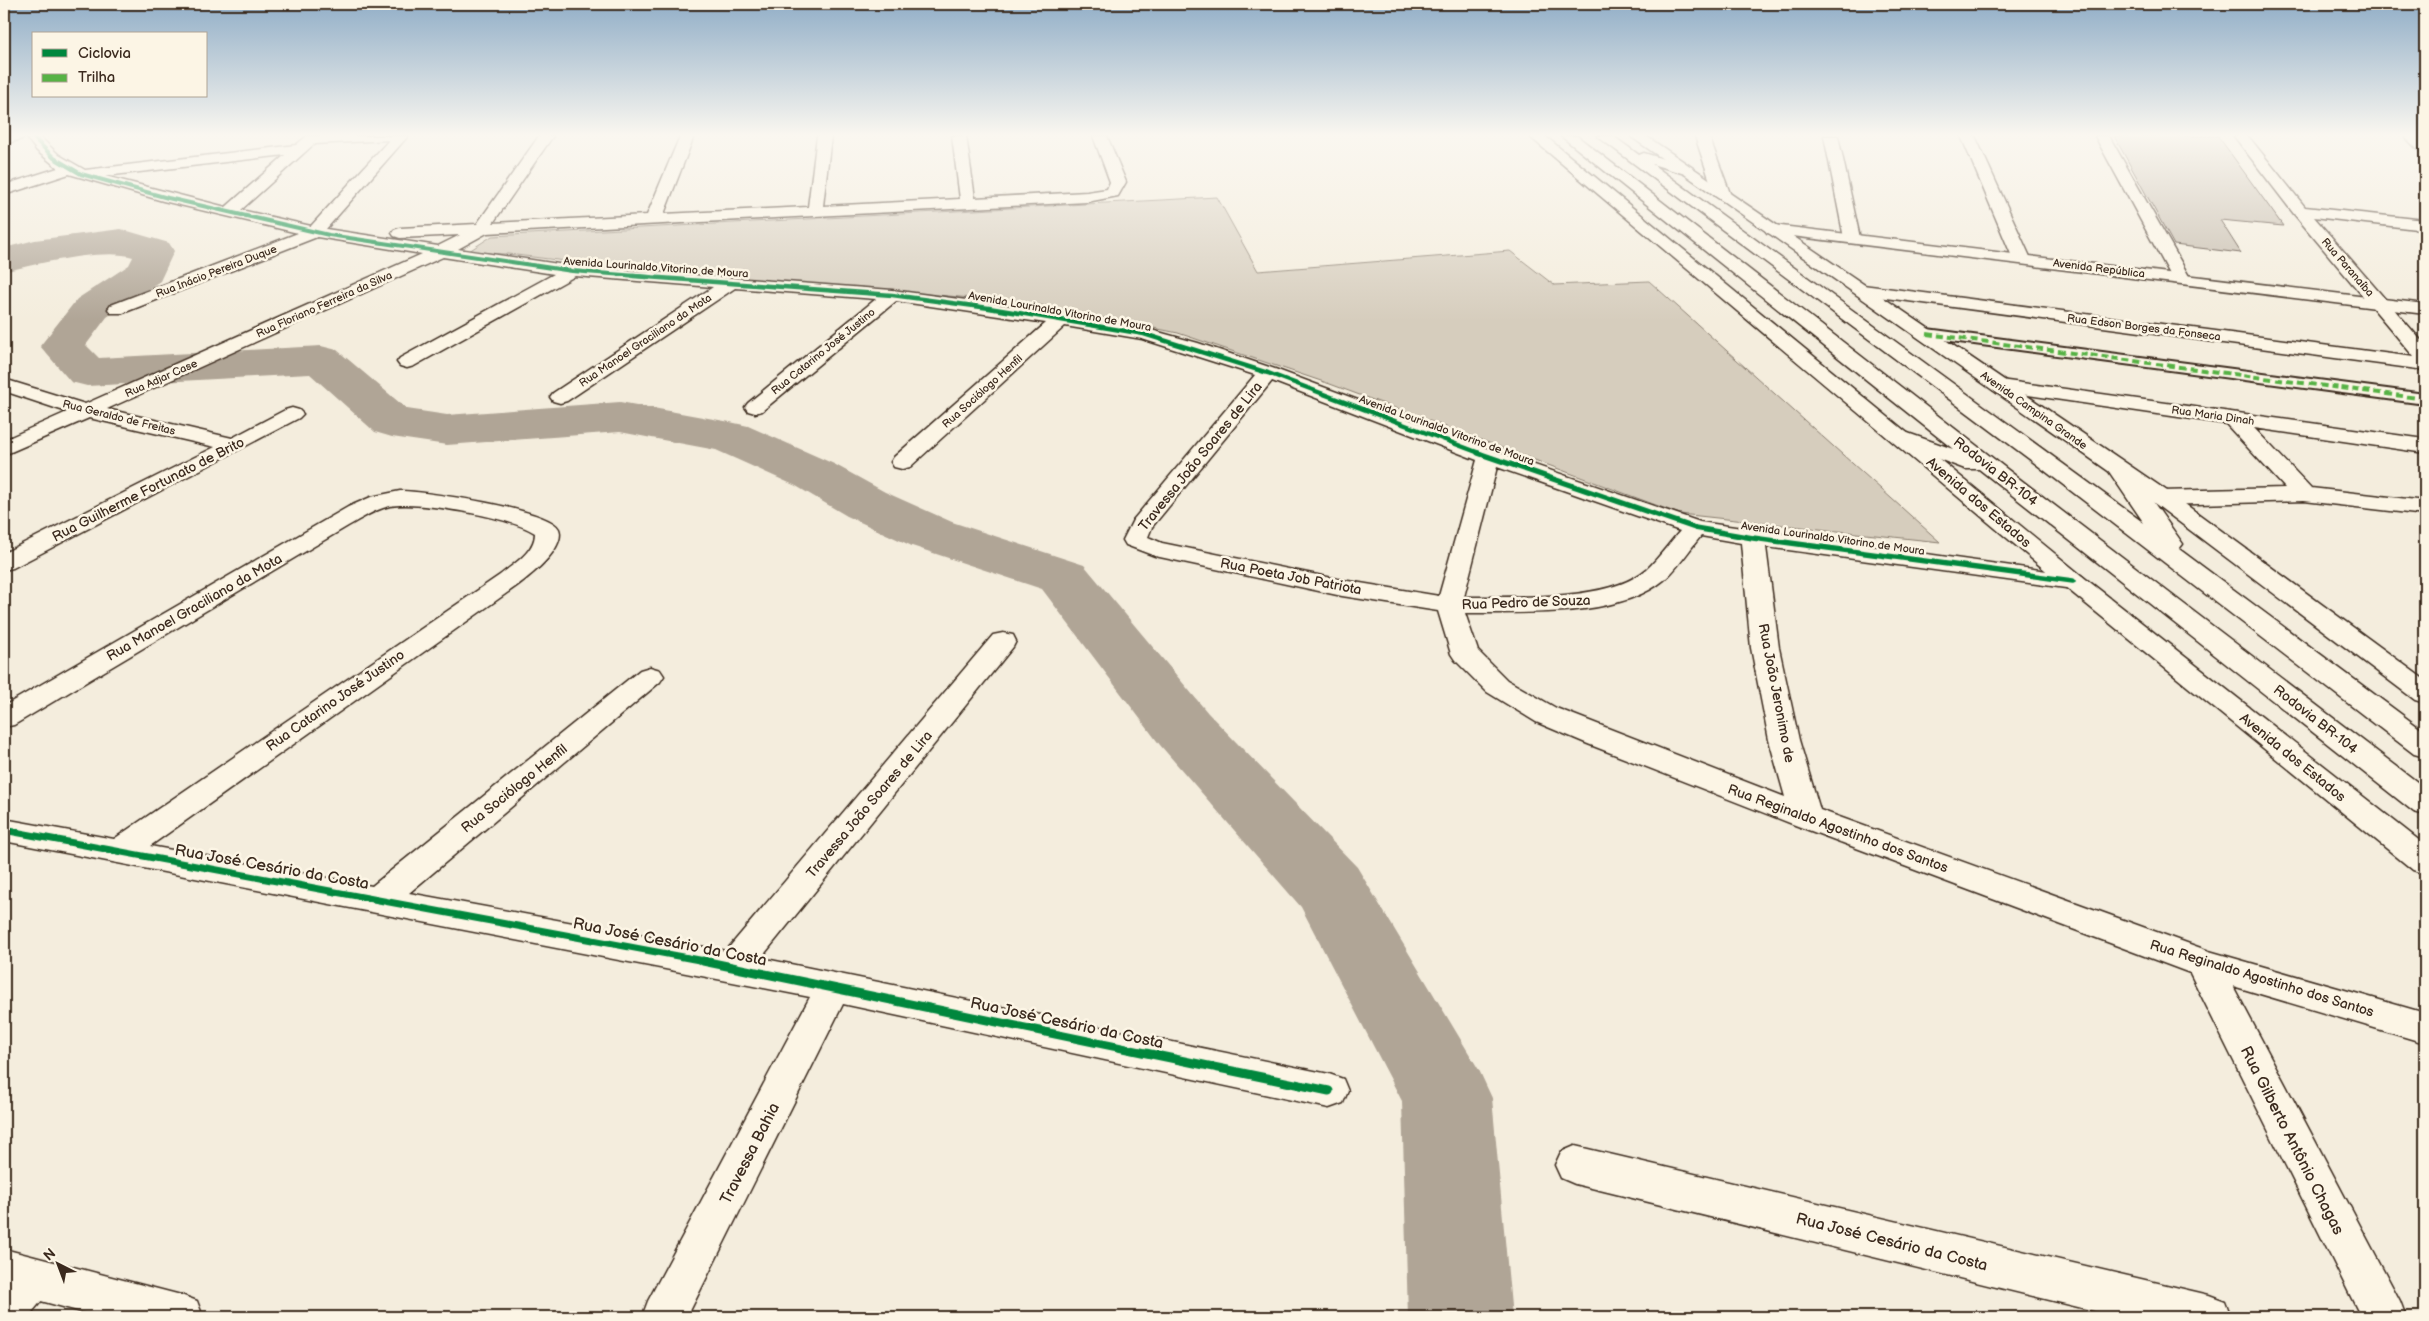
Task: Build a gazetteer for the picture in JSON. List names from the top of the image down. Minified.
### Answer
{"streets":{"main road":["Avenida Lourinaldo Vitorino de Moura","Rua Paranaíba","Avenida República","Rua Inácio Pereira Duque","Rua Floriano Ferreira da Silva","Rua Edson Borges da Fonseca","Rua Manoel Graciliano da Mota","Rua Catarino José Justino","Rua Adjar Case","Rua Sociólogo Henfil","Avenida Campina Grande","Rua Maria Dinah","Rua Geraldo de Freitas","Travessa João Soares de Lira","Rodovia BR-104","Rua Guilherme Fortunato de Brito","Avenida dos Estados","Rua Poeta Job Patriota","Rua Pedro de Souza","Rua João Jeronimo de","Rua Reginaldo Agostinho dos Santos","Rua José Cesário da Costa","Rua Gilberto Antônio Chagas","Travessa Bahia"]},"crossings":[["Avenida Lourinaldo Vitorino de Moura","Rua Inácio Pereira Duque"],["Avenida Lourinaldo Vitorino de Moura","Rua Floriano Ferreira da Silva"],["Avenida Lourinaldo Vitorino de Moura","Rua Manoel Graciliano da Mota"],["Avenida Lourinaldo Vitorino de Moura","Rua Catarino José Justino"],["Avenida Lourinaldo Vitorino de Moura","Rua Sociólogo Henfil"],["Avenida Lourinaldo Vitorino de Moura","Travessa João Soares de Lira"],["Avenida Lourinaldo Vitorino de Moura","Avenida dos Estados"],["Avenida Lourinaldo Vitorino de Moura","Rua Pedro de Souza"],["Avenida Lourinaldo Vitorino de Moura","Rua João Jeronimo de"],["Rua Paranaíba","Avenida República"],["Avenida República","Avenida Campina Grande"],["Rua Floriano Ferreira da Silva","Rua Adjar Case"],["Rua Edson Borges da Fonseca","Avenida Campina Grande"],["Rua Manoel Graciliano da Mota","Rua Catarino José Justino"],["Rua Catarino José Justino","Rua José Cesário da Costa"],["Rua Adjar Case","Rua Geraldo de Freitas"],["Rua Sociólogo Henfil","Rua José Cesário da Costa"],["Avenida Campina Grande","Rua Maria Dinah"],["Rua Geraldo de Freitas","Rua Guilherme Fortunato de Brito"],["Travessa João Soares de Lira","Rua Poeta Job Patriota"],["Travessa João Soares de Lira","Rua José Cesário da Costa"],["Rua Poeta Job Patriota","Rua Pedro de Souza"],["Rua Poeta Job Patriota","Rua Reginaldo Agostinho dos Santos"],["Rua Pedro de Souza","Rua Reginaldo Agostinho dos Santos"],["Rua João Jeronimo de","Rua Reginaldo Agostinho dos Santos"],["Rua Reginaldo Agostinho dos Santos","Rua Gilberto Antônio Chagas"],["Rua José Cesário da Costa","Travessa Bahia"]],"legend":["Ciclovia","Trilha"],"north":"top left"}
